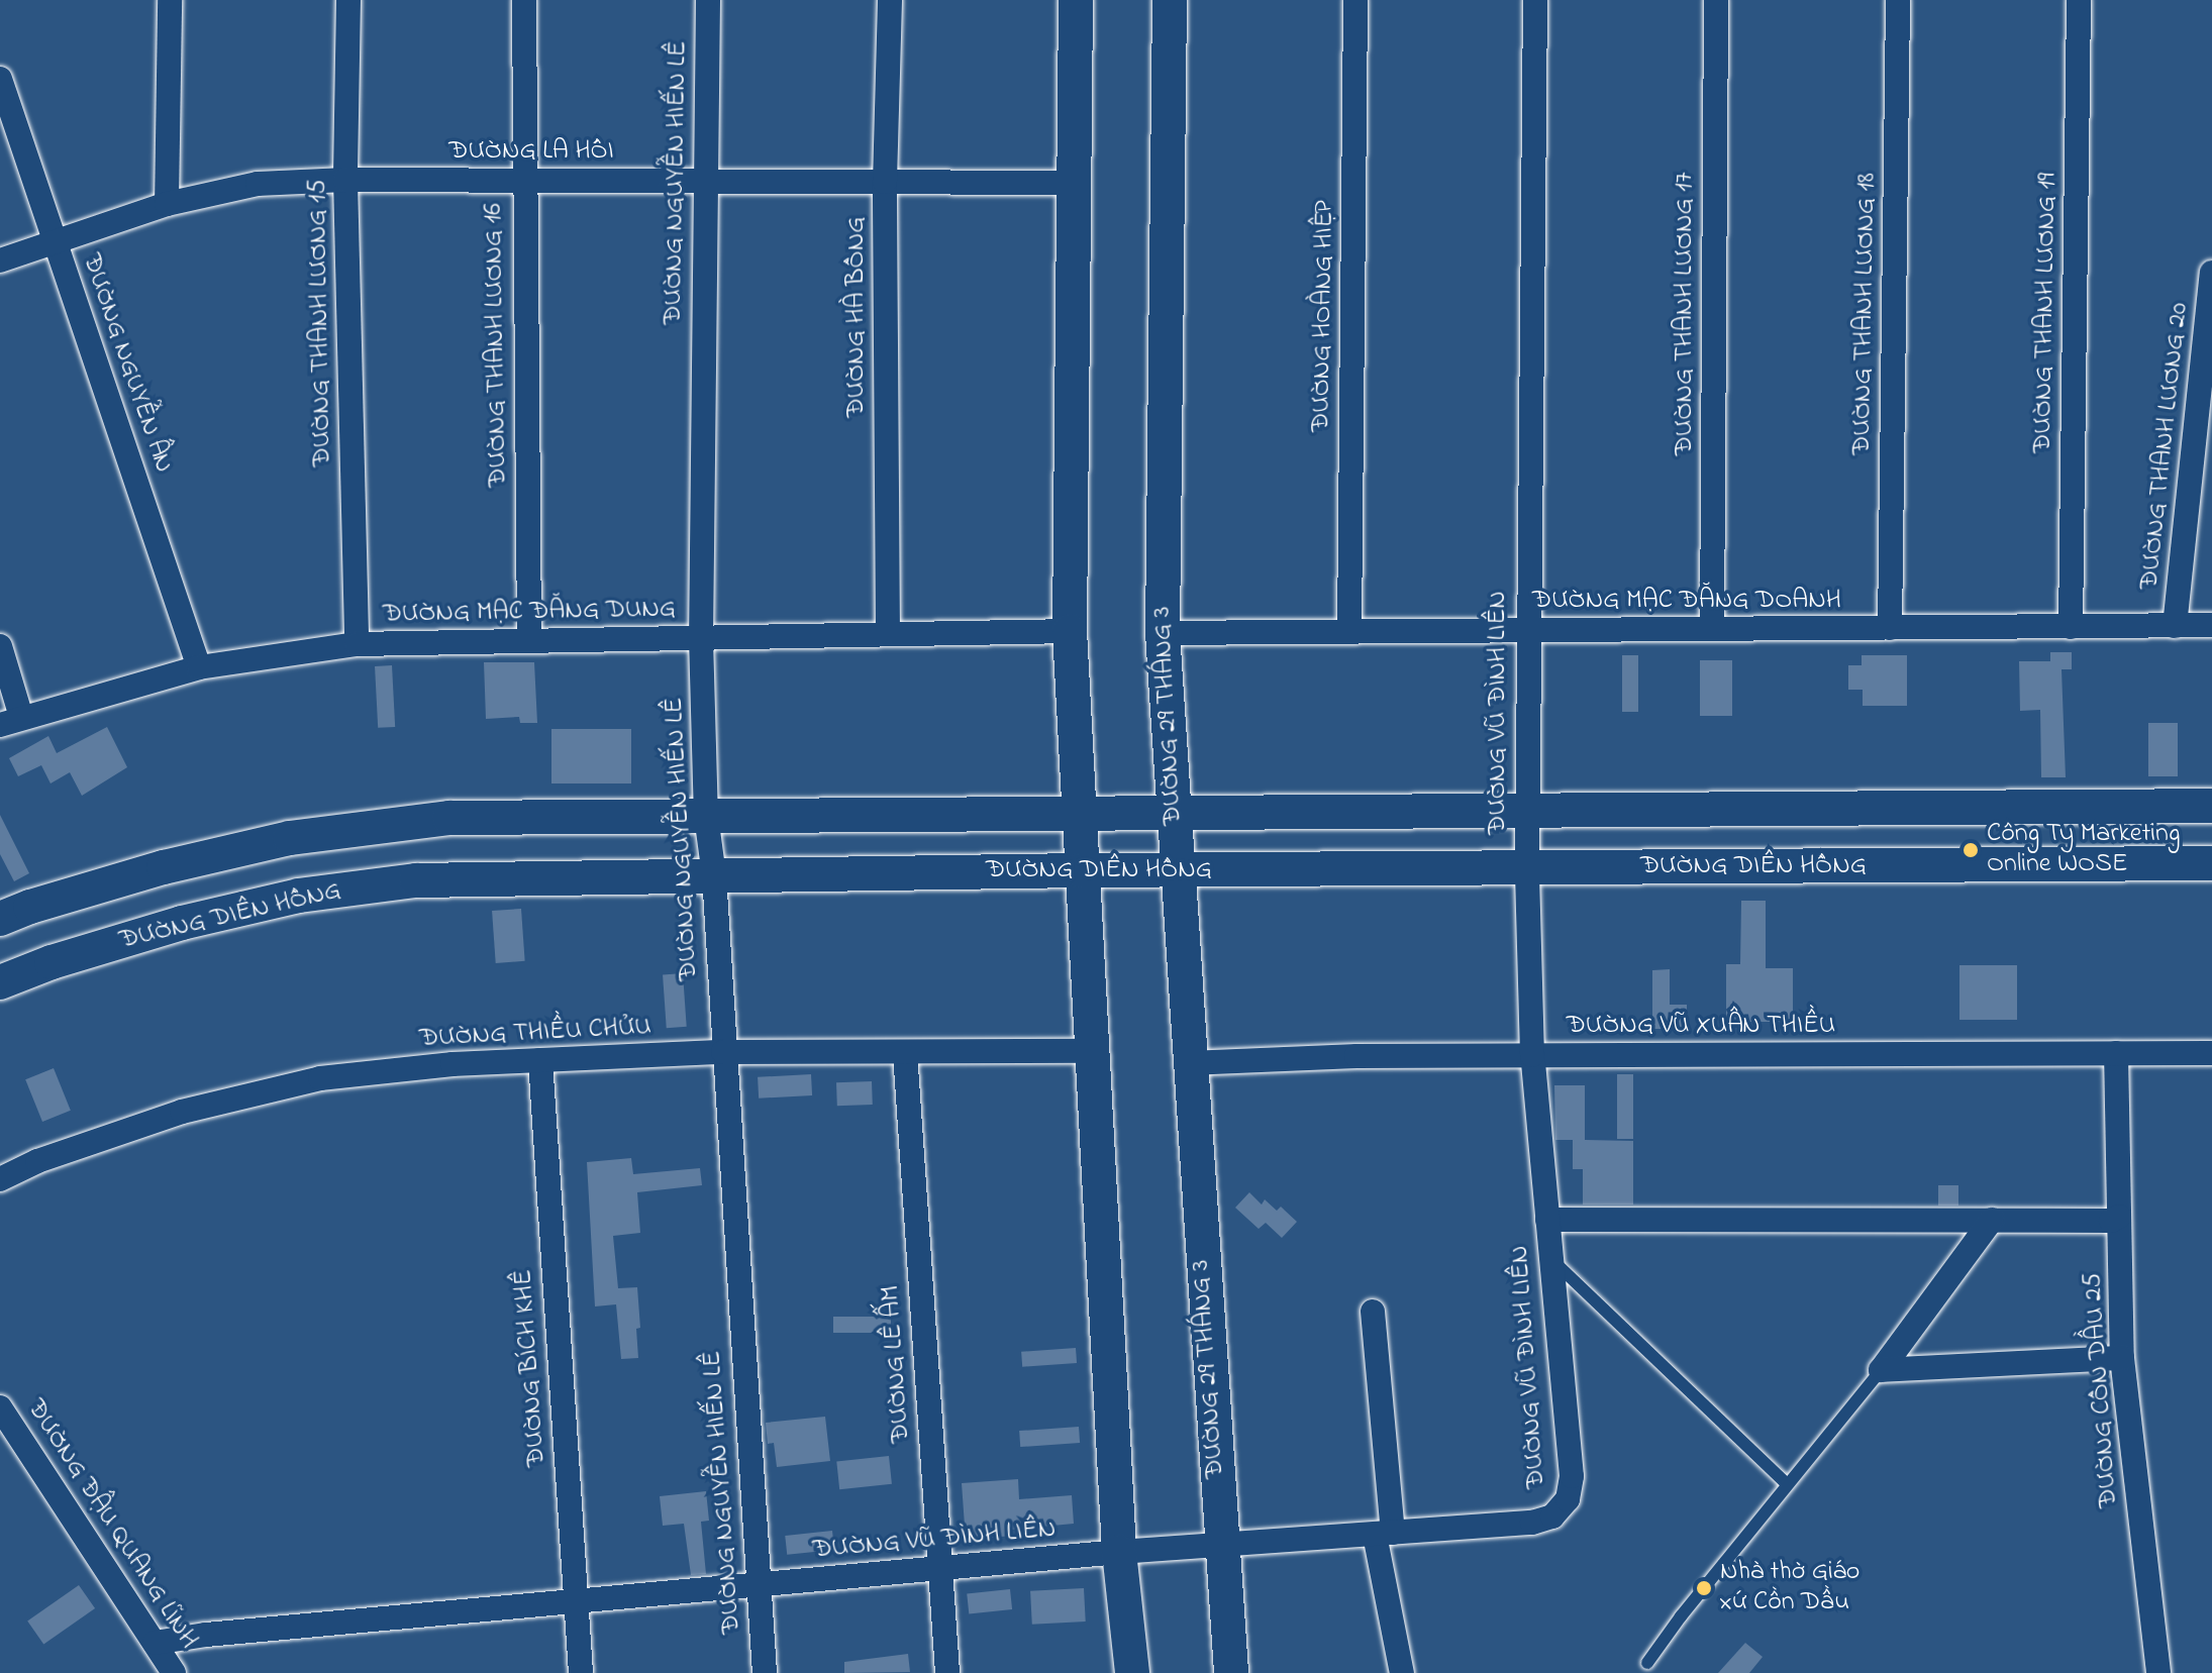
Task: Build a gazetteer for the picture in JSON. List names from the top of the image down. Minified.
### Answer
{"streets":{"street":["ĐƯỜNG LA HỐI","ĐƯỜNG NGUYỄN HIẾN LÊ","ĐƯỜNG THANH LƯƠNG 19","ĐƯỜNG THANH LƯƠNG 17","ĐƯỜNG THANH LƯƠNG 18","ĐƯỜNG HOÀNG HIỆP","ĐƯỜNG HÀ BỒNG","ĐƯỜNG THANH LƯƠNG 15","ĐƯỜNG THANH LƯƠNG 16","ĐƯỜNG NGUYỄN ÂN","ĐƯỜNG THANH LƯƠNG 20","ĐƯỜNG MẠC ĐĂNG DOANH","ĐƯỜNG MẠC ĐĂNG DUNG","ĐƯỜNG VŨ ĐÌNH LIÊN","ĐƯỜNG 29 THÁNG 3","ĐƯỜNG DIÊN HỒNG","ĐƯỜNG VŨ XUÂN THIỀU","ĐƯỜNG THIỀU CHỬU","ĐƯỜNG LÊ ẤM","ĐƯỜNG BÍCH KHÊ","ĐƯỜNG CỒN DẦU 25","ĐƯỜNG ĐẬU QUANG LĨNH"]},"crossings":[["ĐƯỜNG LA HỐI","ĐƯỜNG NGUYỄN HIẾN LÊ"],["ĐƯỜNG LA HỐI","ĐƯỜNG HÀ BỒNG"],["ĐƯỜNG LA HỐI","ĐƯỜNG THANH LƯƠNG 15"],["ĐƯỜNG LA HỐI","ĐƯỜNG THANH LƯƠNG 16"],["ĐƯỜNG LA HỐI","ĐƯỜNG NGUYỄN ÂN"],["ĐƯỜNG NGUYỄN HIẾN LÊ","ĐƯỜNG MẠC ĐĂNG DUNG"],["ĐƯỜNG NGUYỄN HIẾN LÊ","ĐƯỜNG VŨ ĐÌNH LIÊN"],["ĐƯỜNG NGUYỄN HIẾN LÊ","ĐƯỜNG DIÊN HỒNG"],["ĐƯỜNG NGUYỄN HIẾN LÊ","ĐƯỜNG THIỀU CHỬU"],["ĐƯỜNG THANH LƯƠNG 19","ĐƯỜNG MẠC ĐĂNG DOANH"],["ĐƯỜNG THANH LƯƠNG 17","ĐƯỜNG MẠC ĐĂNG DOANH"],["ĐƯỜNG THANH LƯƠNG 18","ĐƯỜNG MẠC ĐĂNG DOANH"],["ĐƯỜNG HOÀNG HIỆP","ĐƯỜNG MẠC ĐĂNG DOANH"],["ĐƯỜNG HÀ BỒNG","ĐƯỜNG MẠC ĐĂNG DUNG"],["ĐƯỜNG THANH LƯƠNG 15","ĐƯỜNG MẠC ĐĂNG DUNG"],["ĐƯỜNG THANH LƯƠNG 16","ĐƯỜNG MẠC ĐĂNG DUNG"],["ĐƯỜNG NGUYỄN ÂN","ĐƯỜNG MẠC ĐĂNG DUNG"],["ĐƯỜNG THANH LƯƠNG 20","ĐƯỜNG MẠC ĐĂNG DOANH"],["ĐƯỜNG MẠC ĐĂNG DOANH","ĐƯỜNG VŨ ĐÌNH LIÊN"],["ĐƯỜNG MẠC ĐĂNG DOANH","ĐƯỜNG 29 THÁNG 3"],["ĐƯỜNG VŨ ĐÌNH LIÊN","ĐƯỜNG 29 THÁNG 3"],["ĐƯỜNG VŨ ĐÌNH LIÊN","ĐƯỜNG DIÊN HỒNG"],["ĐƯỜNG VŨ ĐÌNH LIÊN","ĐƯỜNG VŨ XUÂN THIỀU"],["ĐƯỜNG VŨ ĐÌNH LIÊN","ĐƯỜNG LÊ ẤM"],["ĐƯỜNG VŨ ĐÌNH LIÊN","ĐƯỜNG BÍCH KHÊ"],["ĐƯỜNG VŨ ĐÌNH LIÊN","ĐƯỜNG ĐẬU QUANG LĨNH"],["ĐƯỜNG 29 THÁNG 3","ĐƯỜNG DIÊN HỒNG"],["ĐƯỜNG 29 THÁNG 3","ĐƯỜNG VŨ XUÂN THIỀU"],["ĐƯỜNG VŨ XUÂN THIỀU","ĐƯỜNG CỒN DẦU 25"],["ĐƯỜNG THIỀU CHỬU","ĐƯỜNG LÊ ẤM"],["ĐƯỜNG THIỀU CHỬU","ĐƯỜNG BÍCH KHÊ"]],"places":["Công Ty Marketing Online WOSE","Nhà thờ Giáo xứ Cồn Dầu"]}
